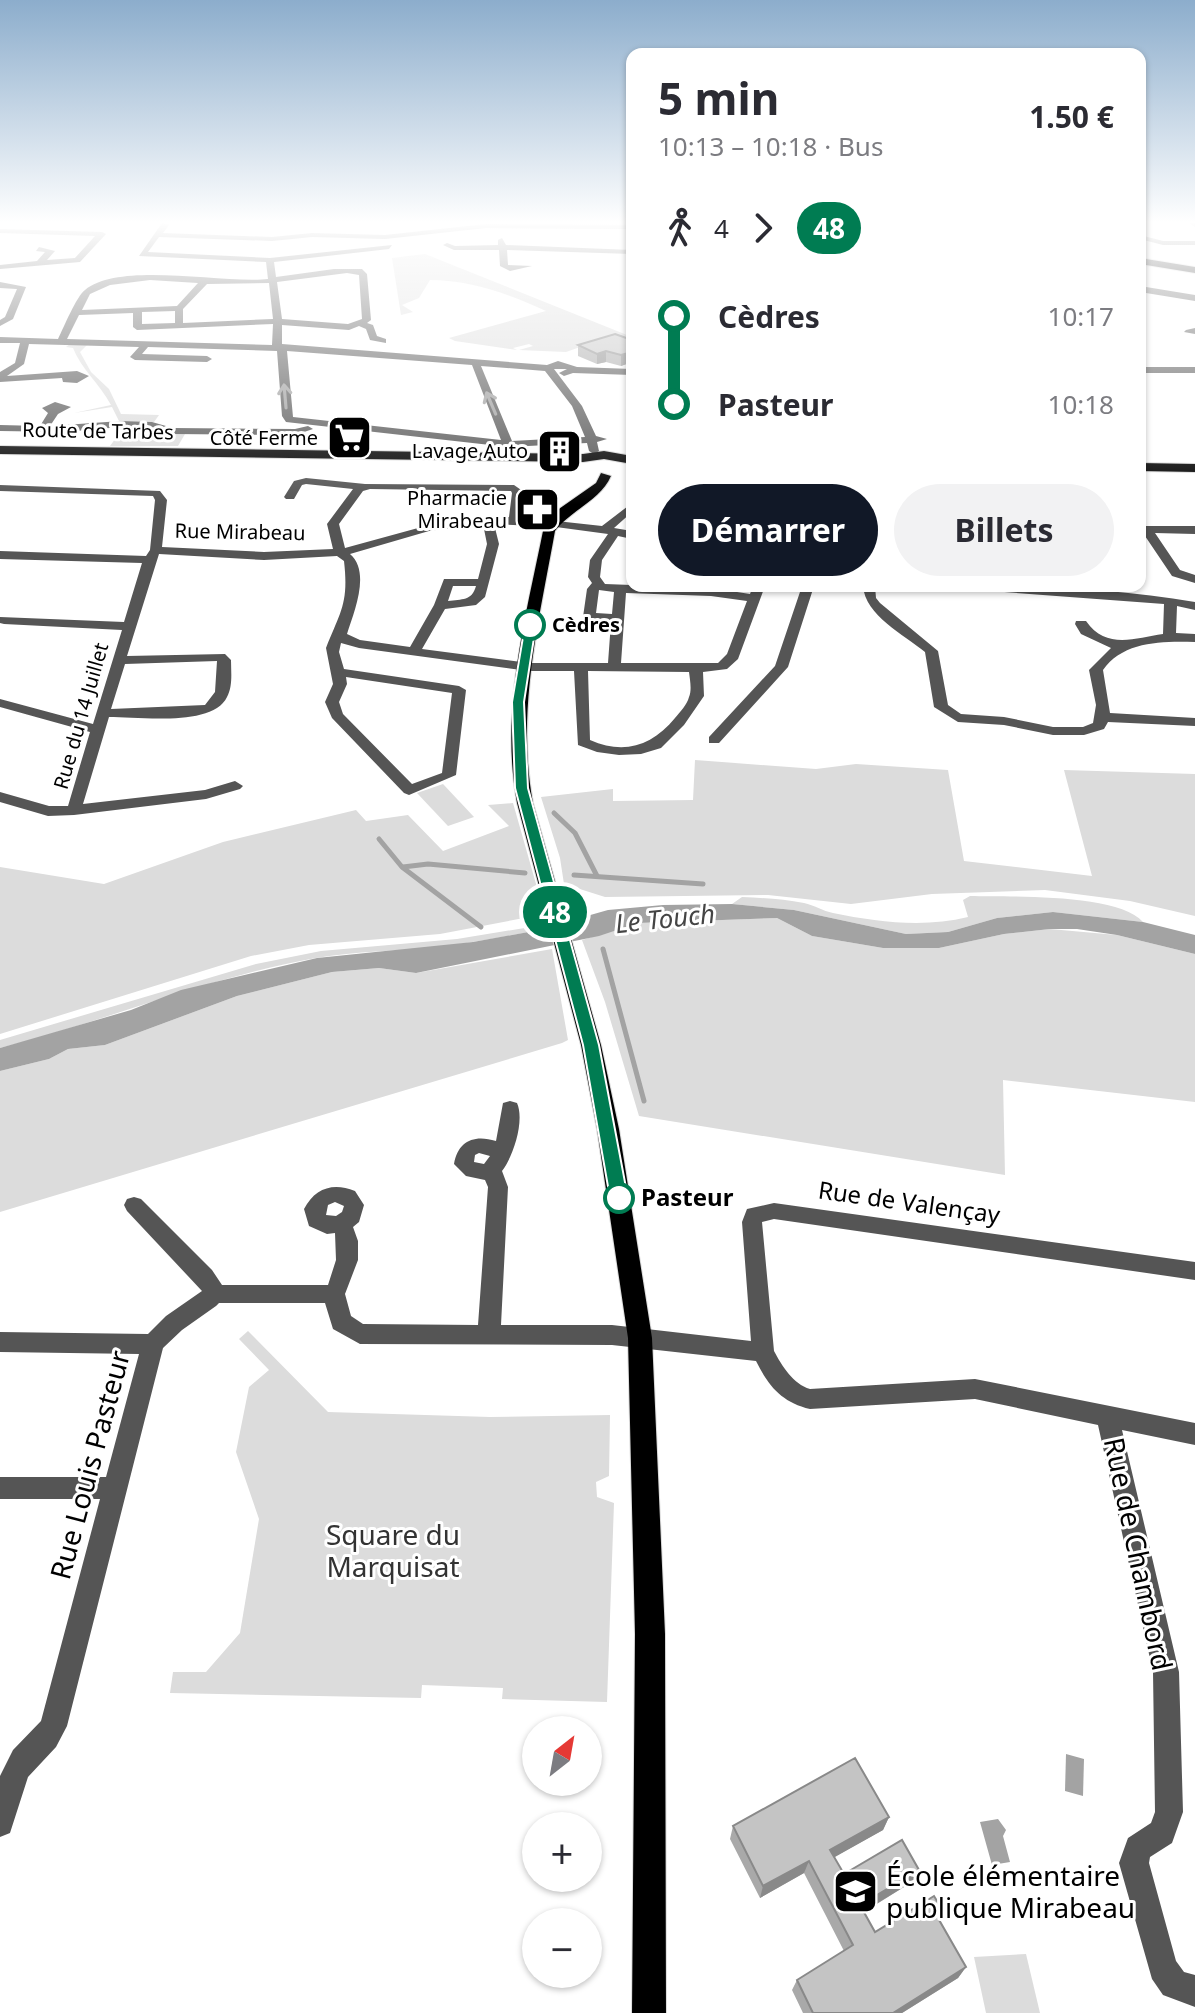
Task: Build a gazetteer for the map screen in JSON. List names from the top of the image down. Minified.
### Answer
{"streets":{"main road":["Route de Tarbes"],"street":["Rue Mirabeau","Rue du 14 Juillet","Rue de Valençay","Rue Louis Pasteur","Rue de Chambord"]},"crossings":[["Rue Mirabeau","Rue du 14 Juillet"],["Rue de Valençay","Rue de Chambord"]],"water":["Le Touch"],"parks":["Square du Marquisat"],"places":{"supermarket":["Côté Ferme"],"building":["Lavage Auto"],"pharmacy":["Pharmacie Mirabeau"],"other":["Cèdres","Pasteur"],"school or university":["École élémentaire publique Mirabeau"]},"lines":["bus line 48"],"north":"top right","page":{"on_map":"48","heading":["5 min","10:13 – 10:18 · Bus","1.50 €"],"legs":["4","48"],"list":[{"name":"Cèdres","value":"10:17"},{"name":"Pasteur","value":"10:18"}],"buttons":["Démarrer","Billets"],"map_buttons":["+","−"]}}
